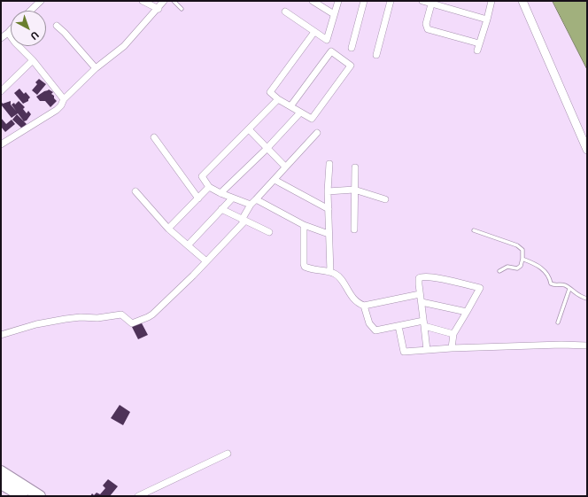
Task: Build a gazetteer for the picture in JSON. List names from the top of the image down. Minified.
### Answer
{"north":"bottom right"}
